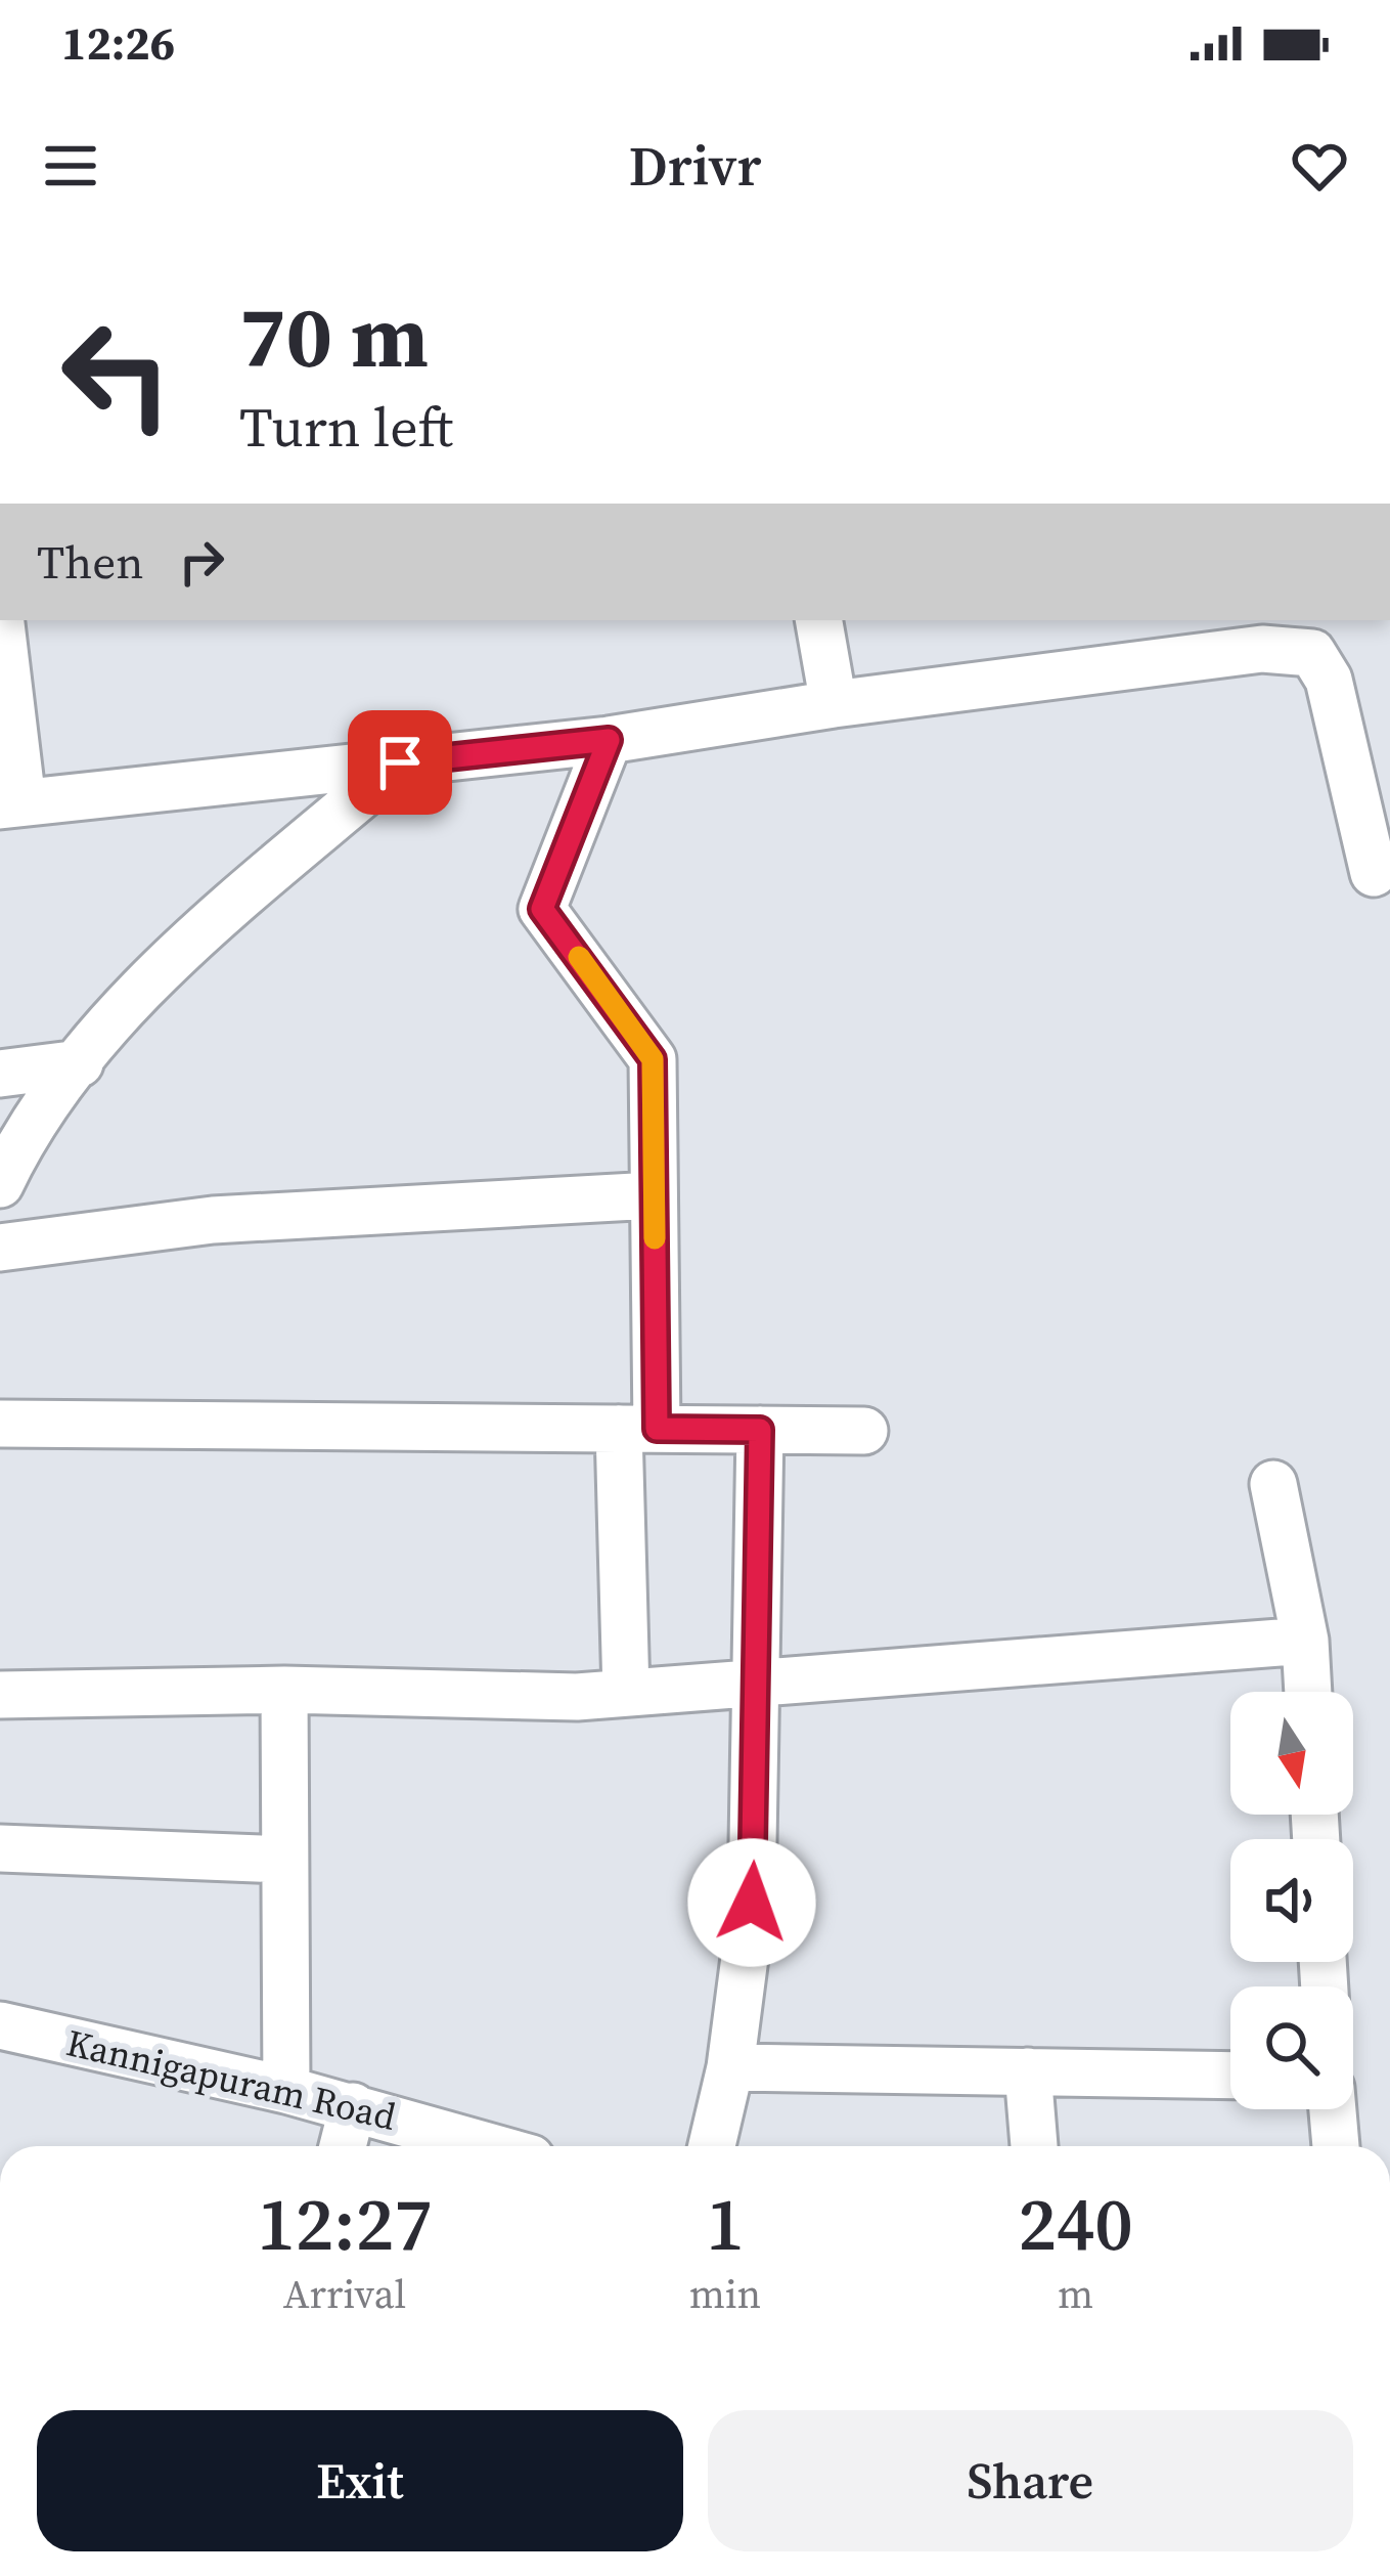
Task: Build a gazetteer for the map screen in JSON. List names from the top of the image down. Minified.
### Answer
{"streets":{"street":["Kannigapuram Road"]},"north":"bottom","page":{"status":"12:26","header":"Drivr","turn":["70 m","Turn left"],"then":"Then","eta":["12:27","Arrival","1","min","240","m"],"buttons":["Exit","Share"]}}
